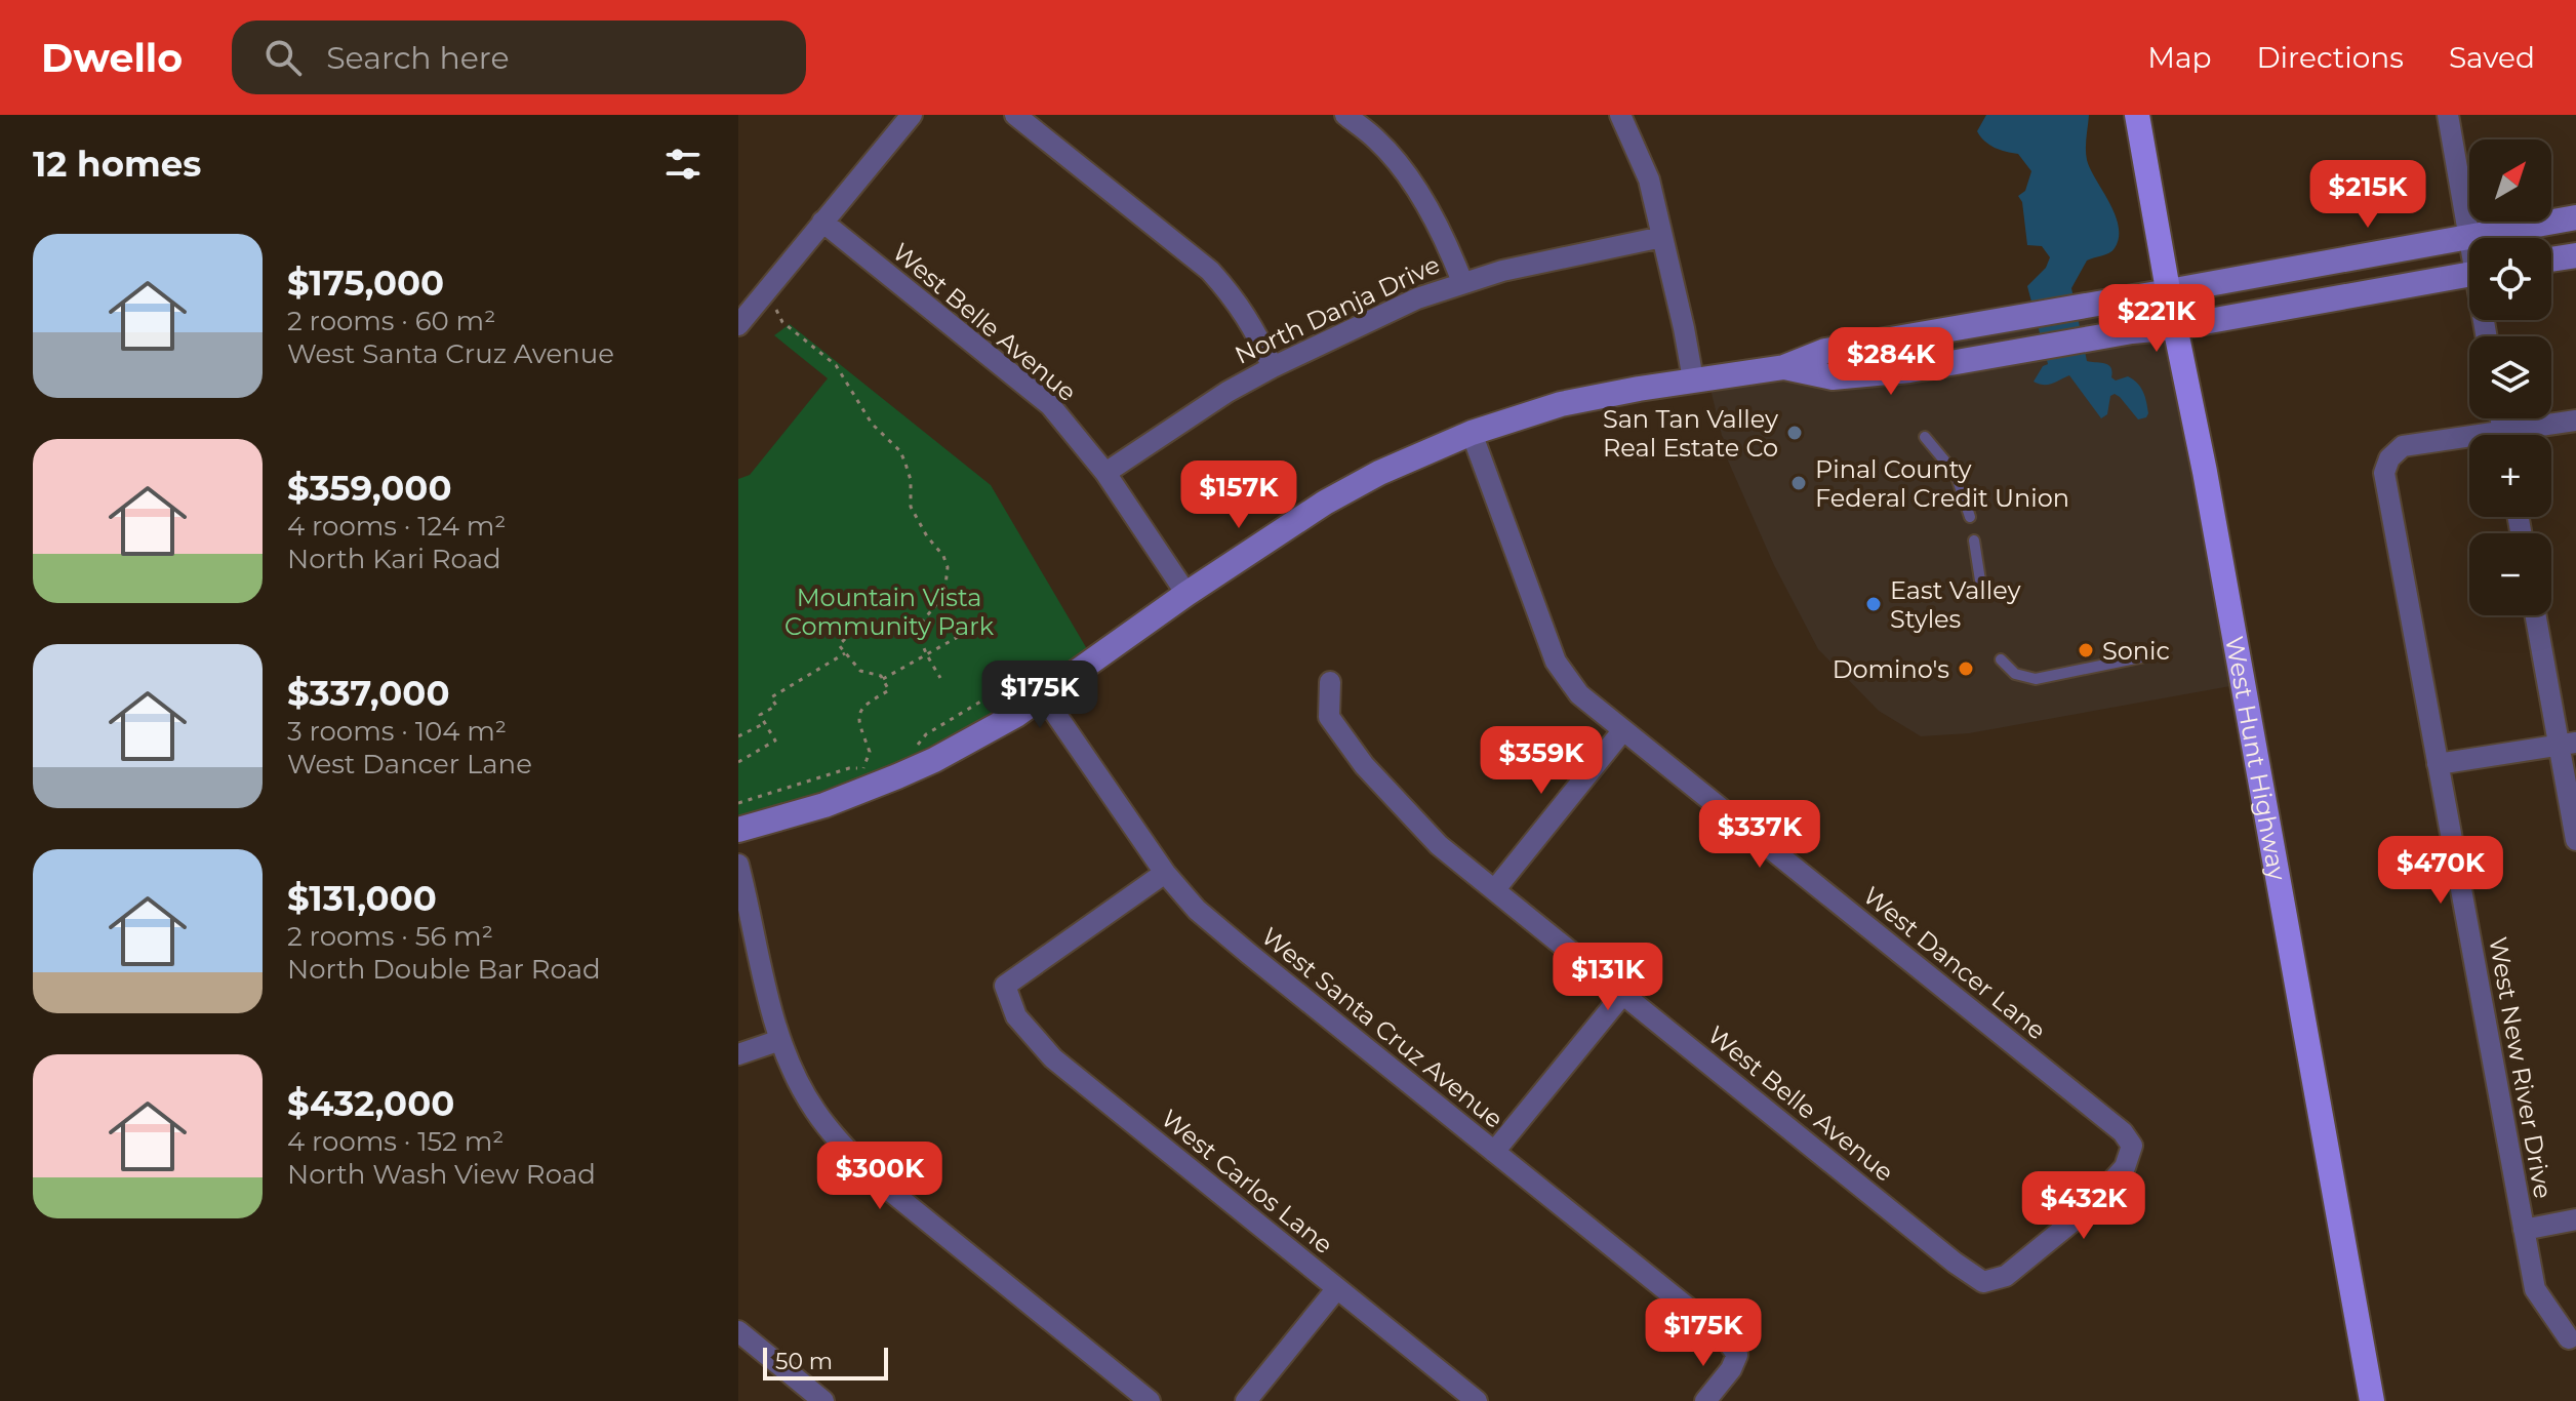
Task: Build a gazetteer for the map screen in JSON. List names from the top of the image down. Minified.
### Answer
{"streets":{"main road":["West Hunt Highway"],"street":["North Danja Drive","West Belle Avenue","West Dancer Lane","West Santa Cruz Avenue","West New River Drive","West Carlos Lane"]},"crossings":[["North Danja Drive","West Belle Avenue"],["West Belle Avenue","West Dancer Lane"],["West Santa Cruz Avenue","West Carlos Lane"]],"parks":["Mountain Vista Community Park"],"places":["San Tan Valley Real Estate Co","Pinal County Federal Credit Union","East Valley Styles","Sonic","Domino's"],"scale_bar":"50 m","north":"top right","page":{"header":"Dwello","search":"Search here","nav":["Map","Directions","Saved"],"heading":"12 homes","map_buttons":["+","−"],"price":["$215K","$221K","$284K","$157K","$175K","$359K","$337K","$470K","$131K","$300K","$432K","$175K"],"list":[{"name":"$175,000","note":"2 rooms · 60 m² · West Santa Cruz Avenue"},{"name":"$359,000","note":"4 rooms · 124 m² · North Kari Road"},{"name":"$337,000","note":"3 rooms · 104 m² · West Dancer Lane"},{"name":"$131,000","note":"2 rooms · 56 m² · North Double Bar Road"},{"name":"$432,000","note":"4 rooms · 152 m² · North Wash View Road"}],"scale":"50 m"}}
